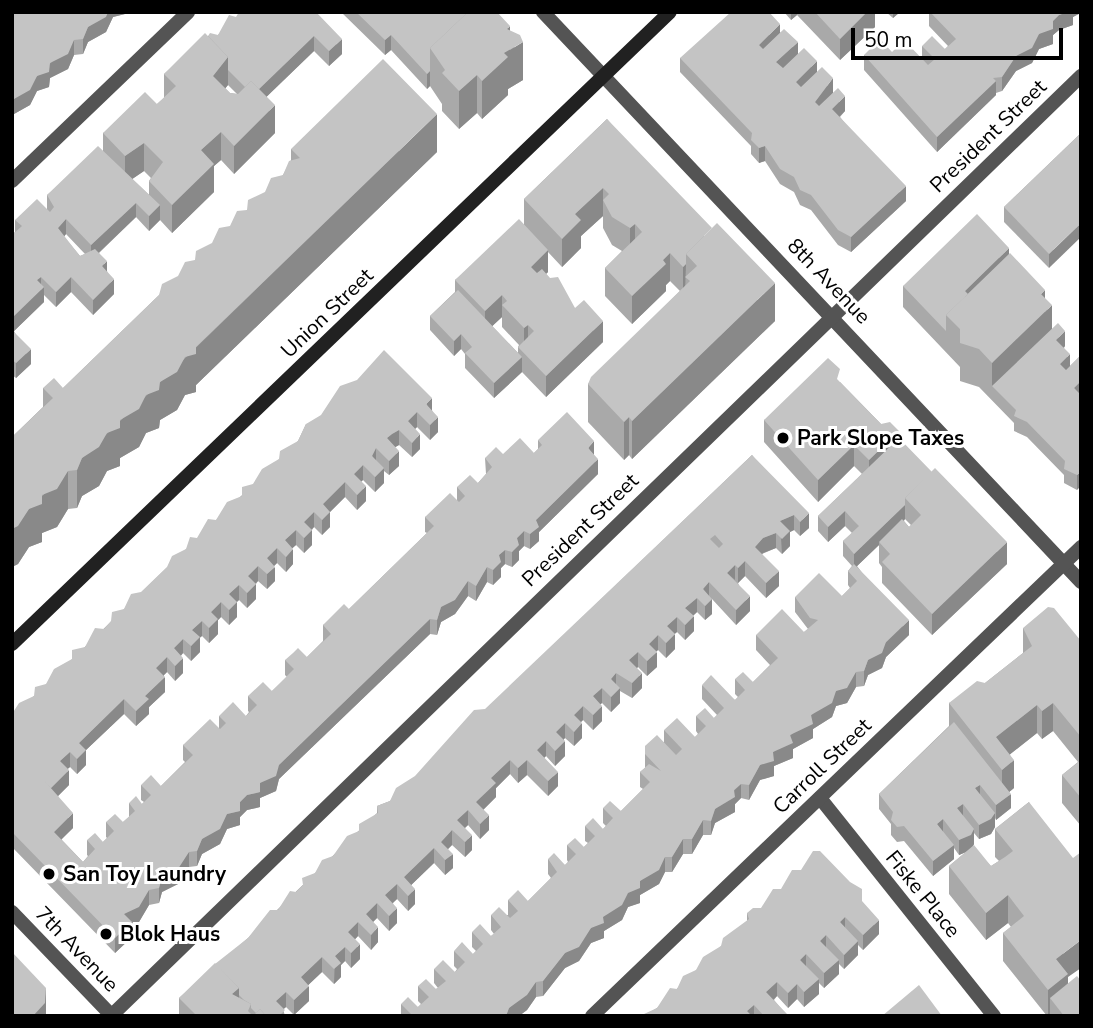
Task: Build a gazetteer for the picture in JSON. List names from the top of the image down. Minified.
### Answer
{"streets":{"main road":["Union Street"],"street":["President Street","8th Avenue","Carroll Street","Fiske Place","7th Avenue"]},"crossings":[["President Street","8th Avenue"],["President Street","7th Avenue"],["8th Avenue","Union Street"],["8th Avenue","Carroll Street"],["Carroll Street","Fiske Place"]],"places":["Park Slope Taxes","San Toy Laundry","Blok Haus"],"scale_bar":"50 m"}
